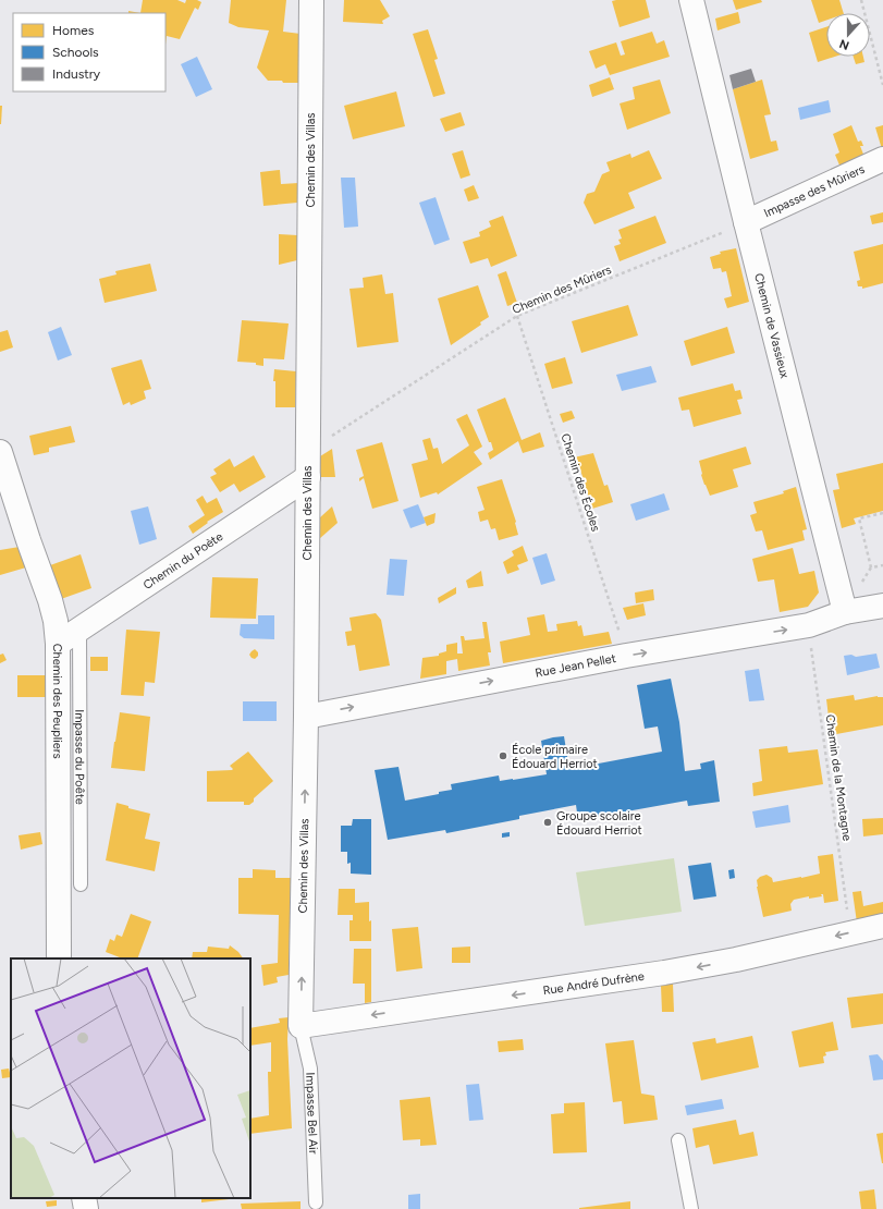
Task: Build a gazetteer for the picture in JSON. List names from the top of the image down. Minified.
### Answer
{"streets":{"street":["Chemin des Villas","Impasse des Mûriers","Chemin de Vassieux","Chemin du Poète","Rue Jean Pellet","Chemin des Peupliers","Rue André Dufrène"],"lane":["Impasse du Poête","Impasse Bel Air"],"path":["Chemin des Mûriers","Chemin des Écoles","Chemin de la Montagne"]},"crossings":[["Chemin des Villas","Chemin des Mûriers"],["Chemin des Villas","Chemin du Poète"],["Chemin des Villas","Rue Jean Pellet"],["Chemin des Villas","Rue André Dufrène"],["Chemin des Villas","Impasse Bel Air"],["Impasse des Mûriers","Chemin des Mûriers"],["Impasse des Mûriers","Chemin de Vassieux"],["Chemin des Mûriers","Chemin de Vassieux"],["Chemin des Mûriers","Chemin des Écoles"],["Chemin de Vassieux","Rue Jean Pellet"],["Chemin des Écoles","Rue Jean Pellet"],["Chemin du Poète","Chemin des Peupliers"],["Chemin du Poète","Impasse du Poête"],["Rue Jean Pellet","Chemin de la Montagne"],["Chemin de la Montagne","Rue André Dufrène"],["Rue André Dufrène","Impasse Bel Air"]],"one_way":["Rue Jean Pellet","Rue André Dufrène"],"places":["École primaire Édouard Herriot","Groupe scolaire Édouard Herriot"],"legend":["Homes","Schools","Industry"],"north":"bottom"}
